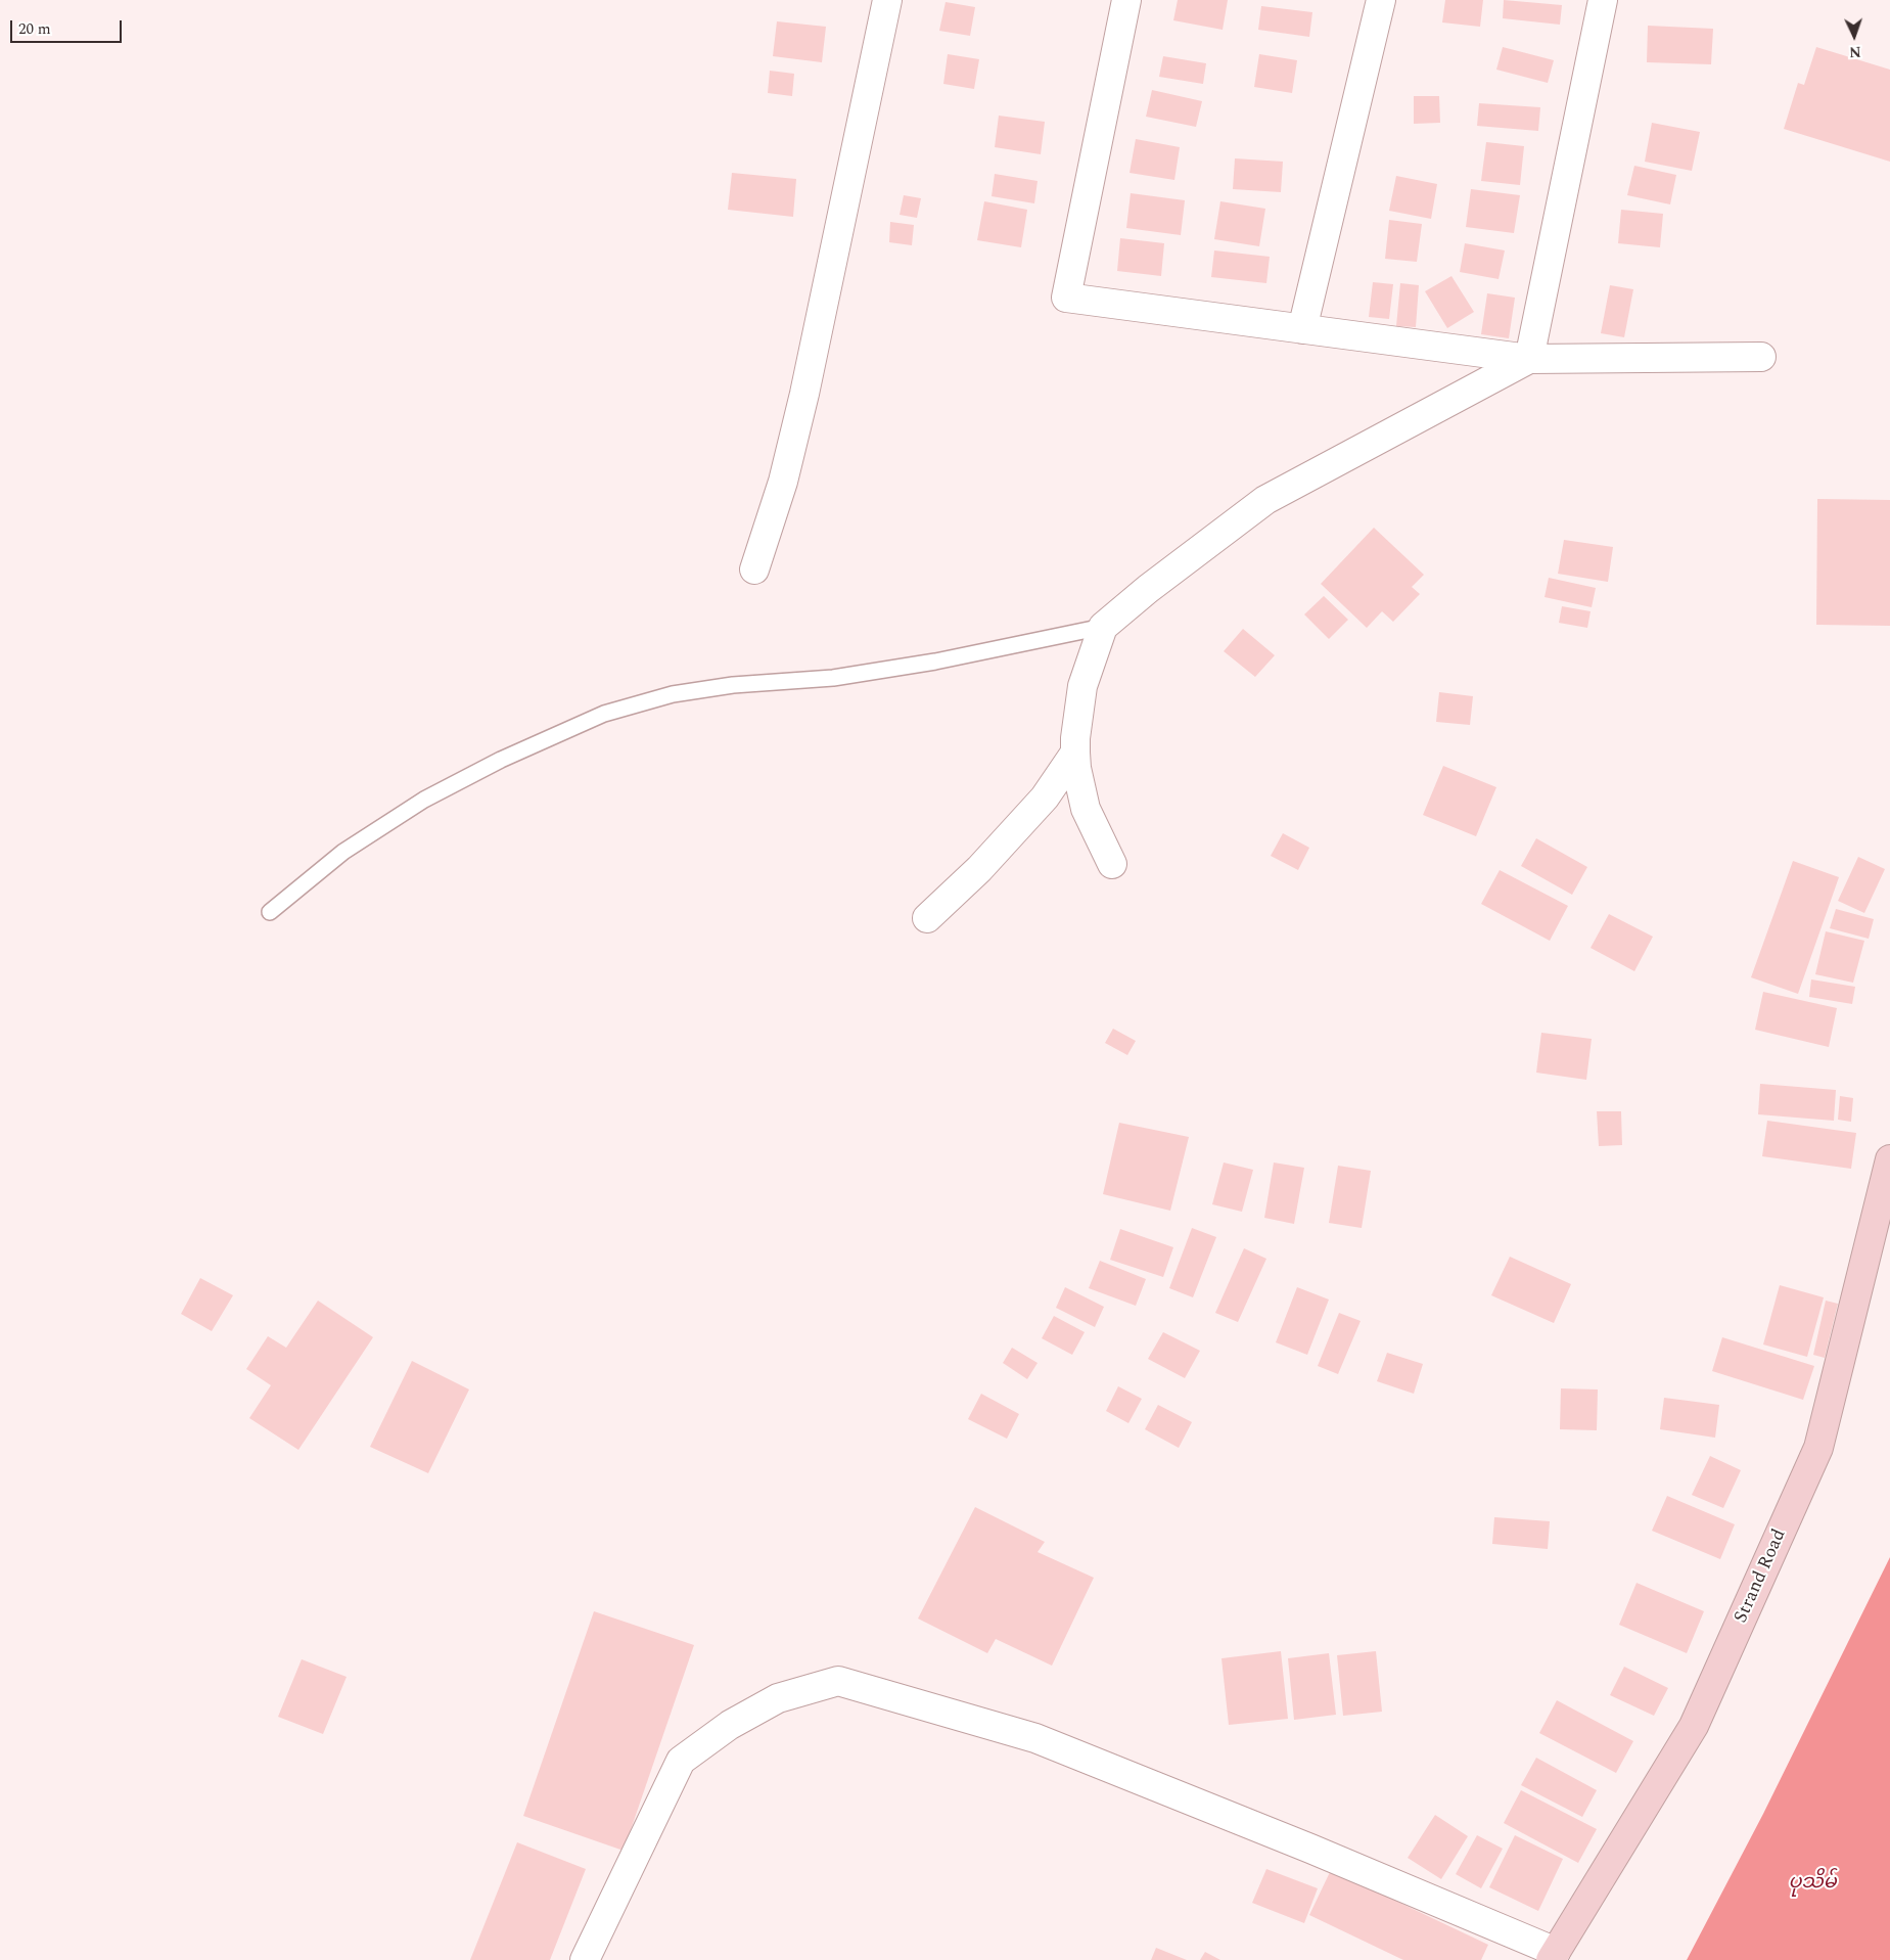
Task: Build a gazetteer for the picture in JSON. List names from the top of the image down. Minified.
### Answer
{"streets":{"main road":["Strand Road"]},"water":["ပုသိမ်"],"scale_bar":"20 m","north":"bottom"}
